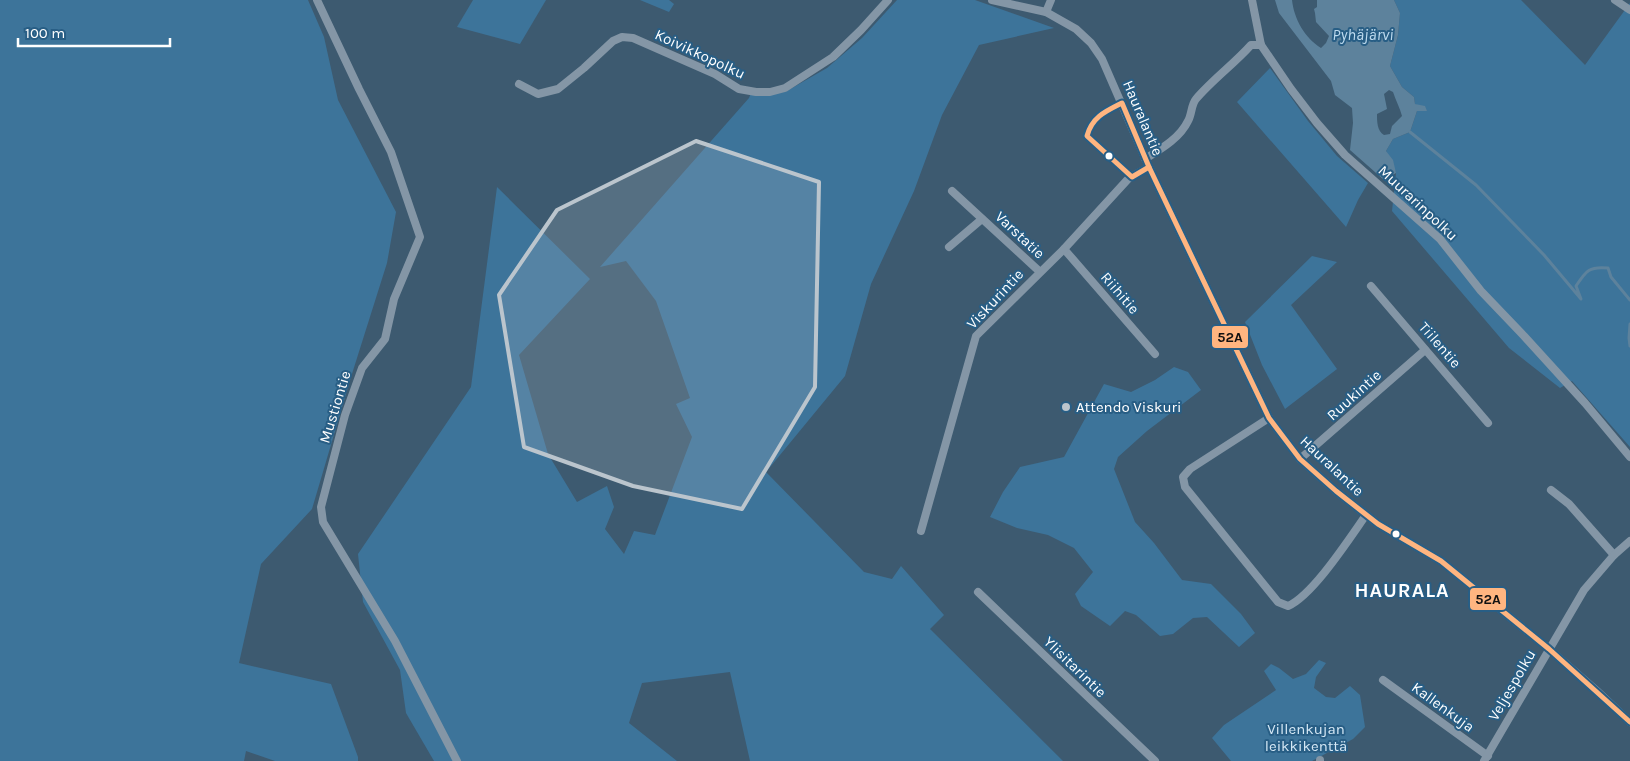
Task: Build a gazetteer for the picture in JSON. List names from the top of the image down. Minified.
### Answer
{"streets":{"street":["Koivikkopolku","Hauralantie","Muurarinpolku","Varstatie","Riihitie","Viskurintie","Tiilentie","Ruukintie","Mustiontie","Ylisitarintie","Veljespolku","Kallenkuja"]},"crossings":[["Hauralantie","Viskurintie"],["Hauralantie","Ruukintie"],["Hauralantie","Veljespolku"],["Varstatie","Viskurintie"],["Riihitie","Viskurintie"],["Tiilentie","Ruukintie"],["Veljespolku","Kallenkuja"]],"districts":["HAURALA"],"water":["Pyhäjärvi"],"parks":["Villenkujan leikkikenttä"],"places":["Attendo Viskuri"],"lines":["transit line 52A"],"scale_bar":"100 m"}
